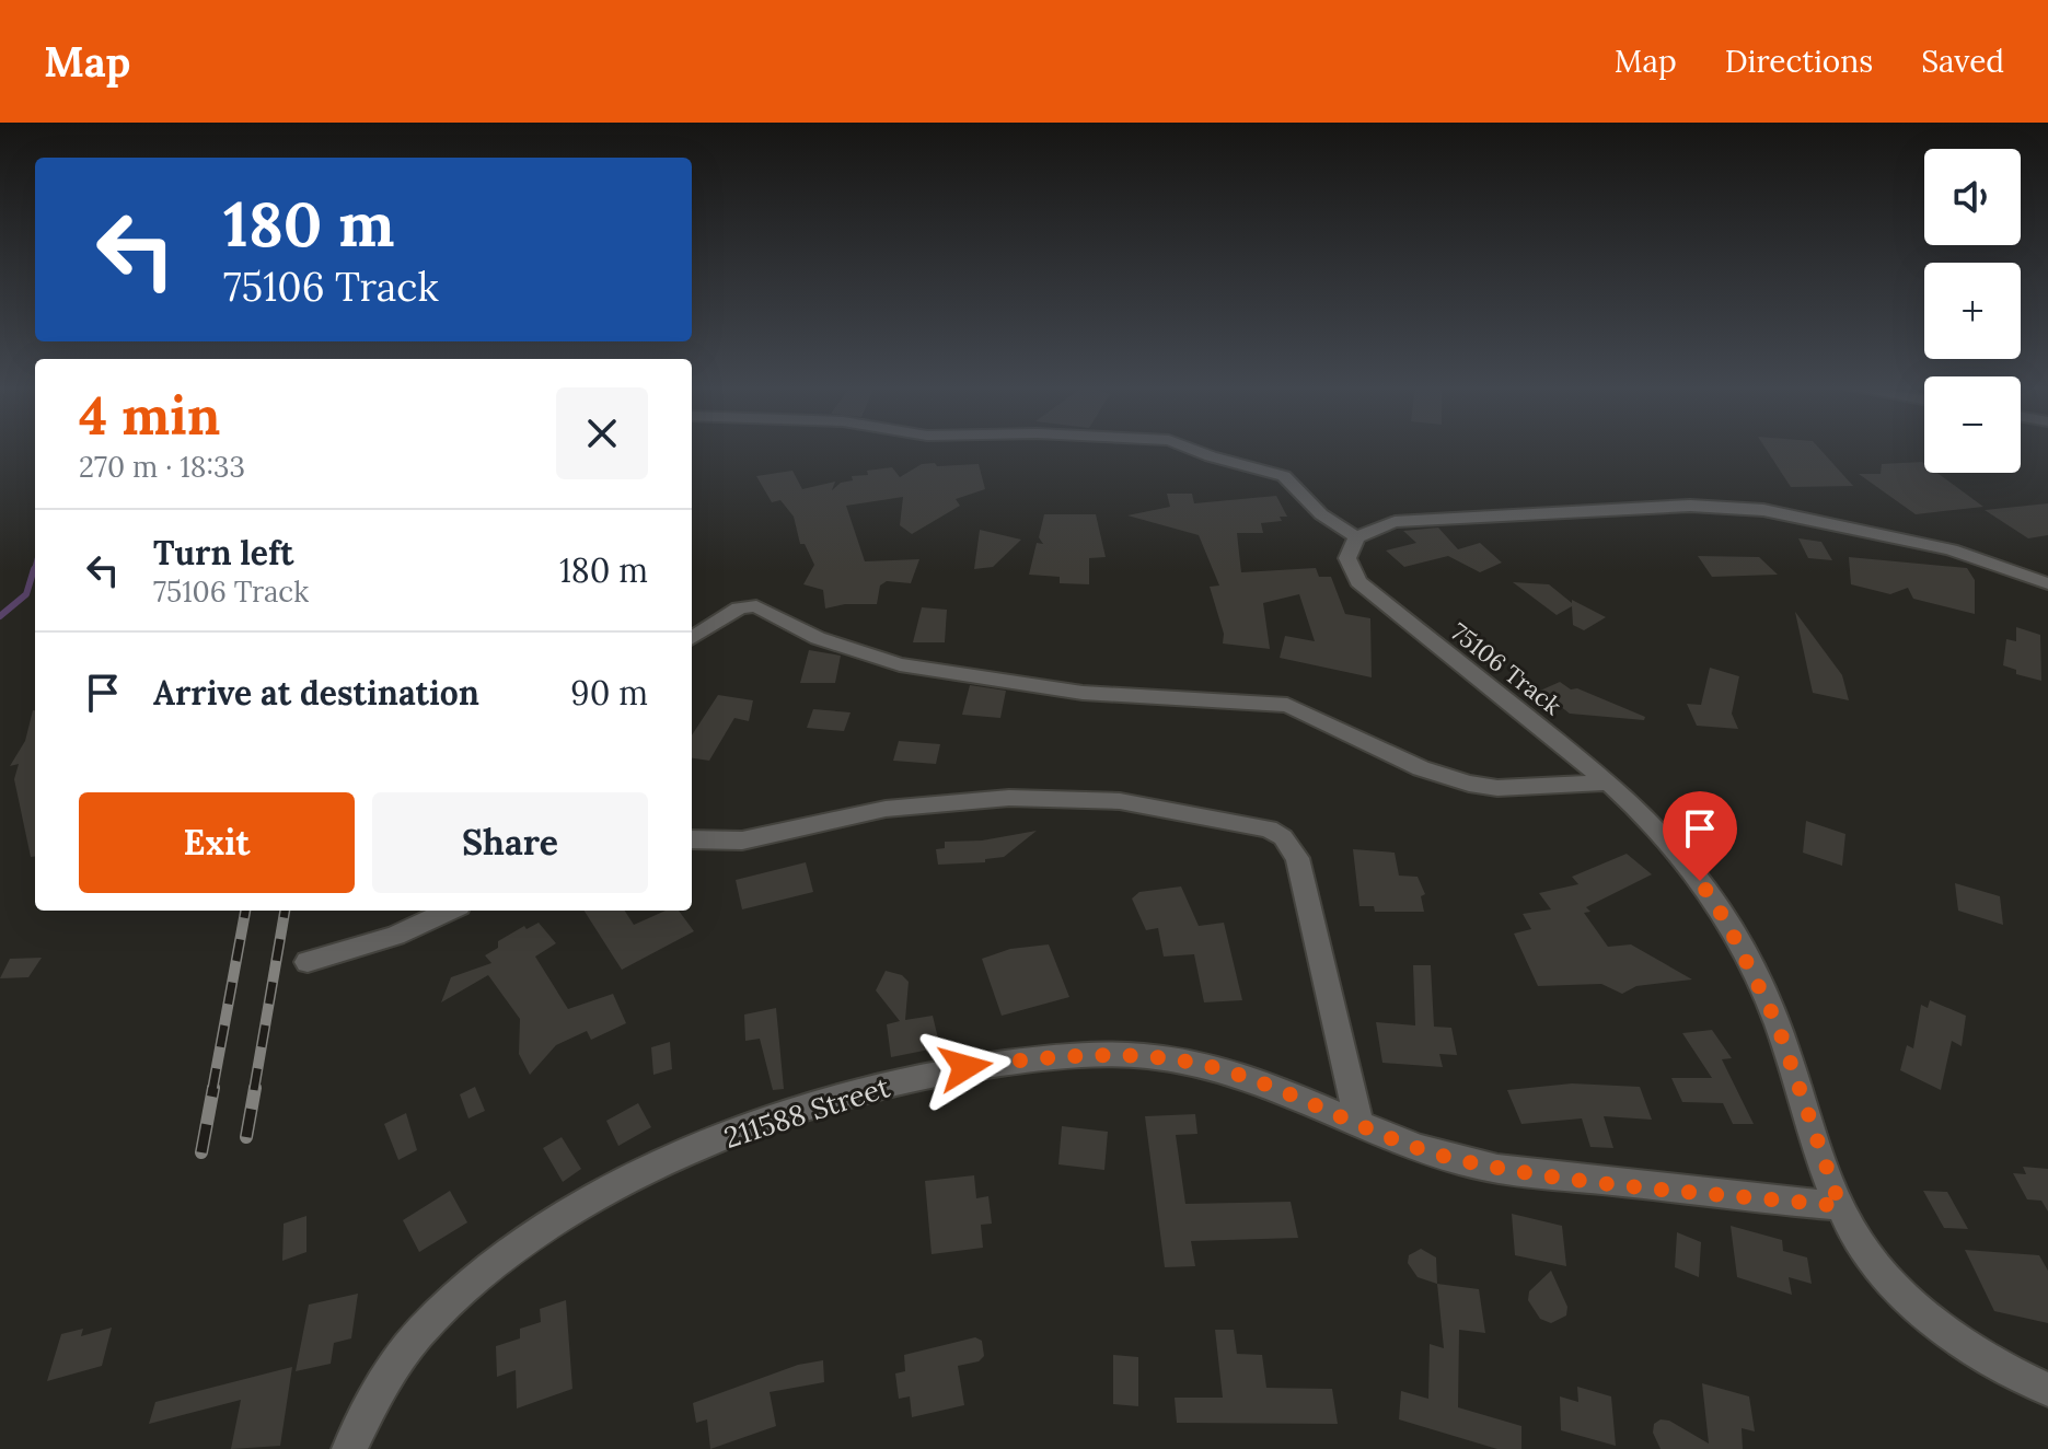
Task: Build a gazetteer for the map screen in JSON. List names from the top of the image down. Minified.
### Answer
{"streets":{"street":["75106 Track","211588 Street"]},"crossings":[["75106 Track","211588 Street"]],"page":{"header":"Map","nav":["Map","Directions","Saved"],"map_buttons":["+","−"],"turn":["180 m","75106 Track"],"heading":["4 min","270 m · 18:33"],"list":[{"name":"Turn left","note":"75106 Track","value":"180 m"},{"name":"Arrive at destination","value":"90 m"}],"buttons":["Exit","Share"]}}
